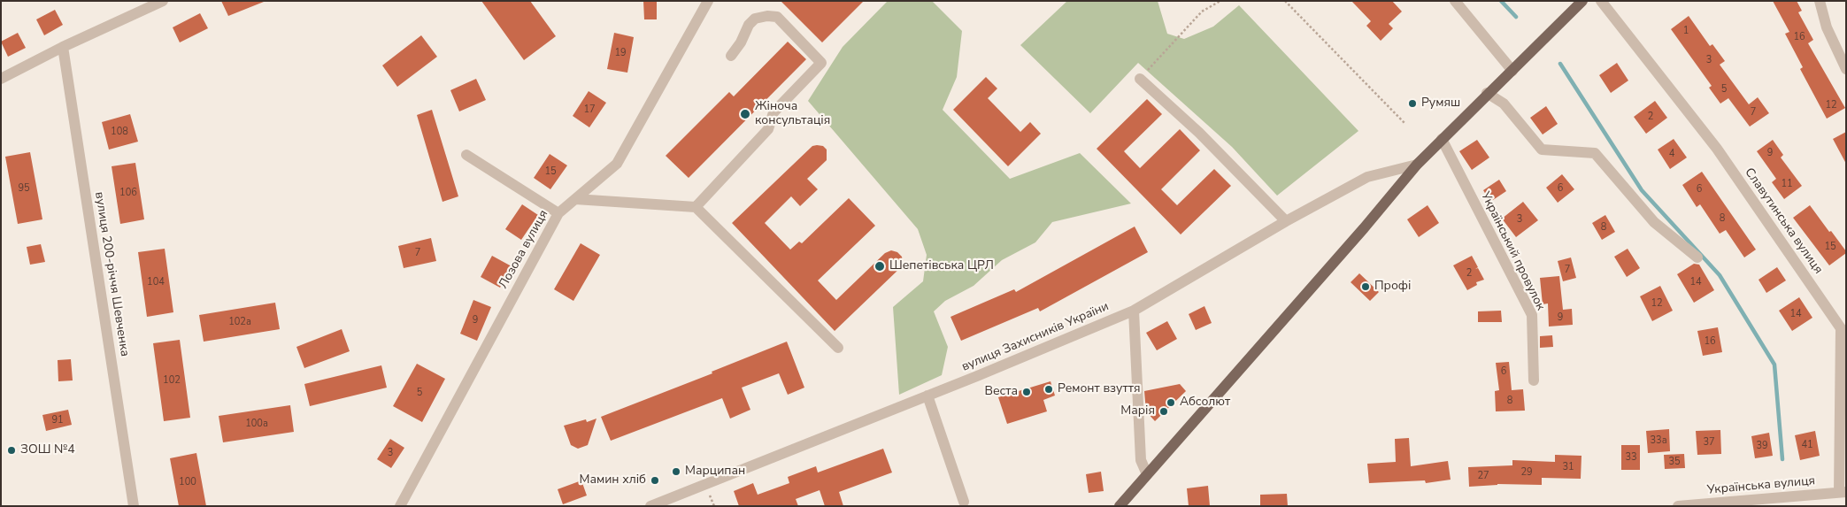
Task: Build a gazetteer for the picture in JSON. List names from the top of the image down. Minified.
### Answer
{"streets":{"street":["Славутинська вулиця","Лозова вулиця","Український провулок","вулиця 200-річчя Шевченка","вулиця Захисників України","Українська вулиця"]},"crossings":[["Славутинська вулиця","Українська вулиця"]],"places":["Румяш","Жіноча консультація","Шепетівська ЦРЛ","Профі","Ремонт взуття","Веста","Абсолют","Марія","ЗОШ №4","Марципан","Мамин хліб"],"house_numbers":["1","16","19","3","5","12","17","7","2","108","9","4","15","11","95","6","6","106","8","3","8","15","7","7","2","104","14","12","14","9","9","102а","16","6","102","5","8","91","100а","33а","37","41","39","3","33","35","31","29","27","100"]}
